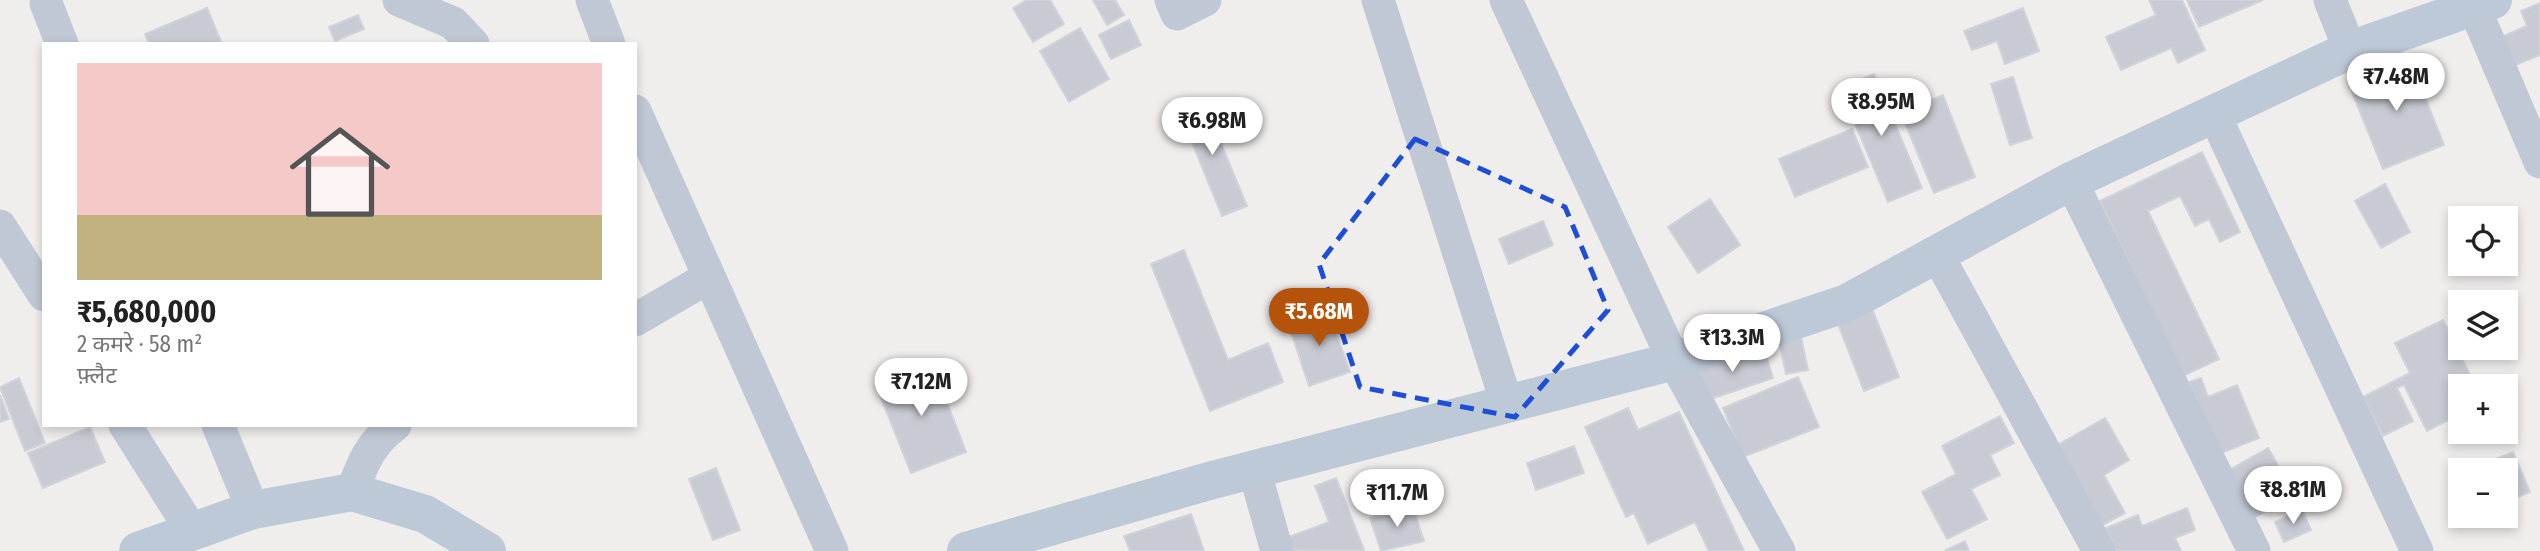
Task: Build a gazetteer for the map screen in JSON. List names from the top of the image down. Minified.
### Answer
{"page":{"list":[{"name":"₹5,680,000","note":"2 कमरे · 58 m² · फ़्लैट"}],"price":["₹7.48M","₹8.95M","₹6.98M","₹5.68M","₹13.3M","₹7.12M","₹8.81M","₹11.7M"],"map_buttons":["+","−"]}}
